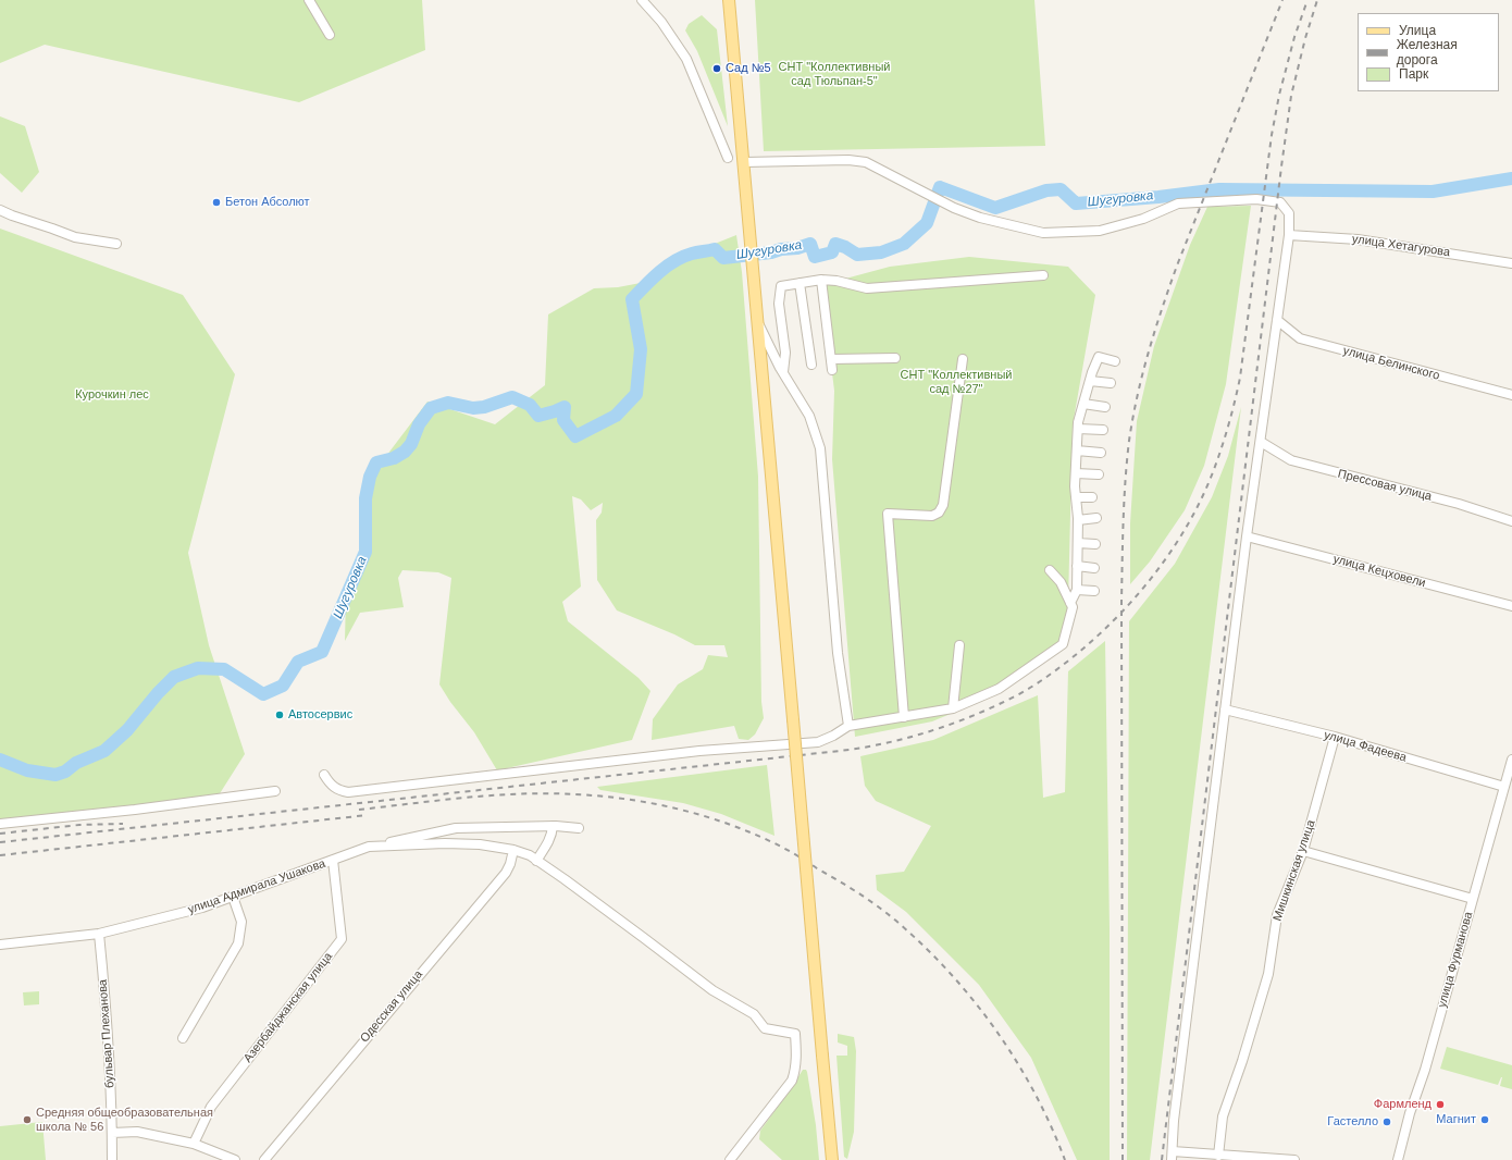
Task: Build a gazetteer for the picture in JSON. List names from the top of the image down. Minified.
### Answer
{"streets":{"street":["улица Хетагурова","улица Белинского","Прессовая улица","улица Кецховели","улица Фадеева","Мишкинская улица","улица Адмирала Ушакова","улица Фурманова","Одесская улица","Азербайджанская улица","бульвар Плеханова"]},"crossings":[["улица Фадеева","Мишкинская улица"],["улица Фадеева","улица Фурманова"],["улица Адмирала Ушакова","Одесская улица"],["улица Адмирала Ушакова","Азербайджанская улица"],["улица Адмирала Ушакова","бульвар Плеханова"]],"water":["Шугуровка"],"parks":["СНТ \"Коллективный сад Тюльпан-5\"","СНТ \"Коллективный сад №27\"","Курочкин лес"],"places":["Сад №5","Бетон Абсолют","Автосервис","Фармленд","Средняя общеобразовательная школа № 56","Магнит","Гастелло"],"legend":["Улица","Железная дорога","Парк"]}
